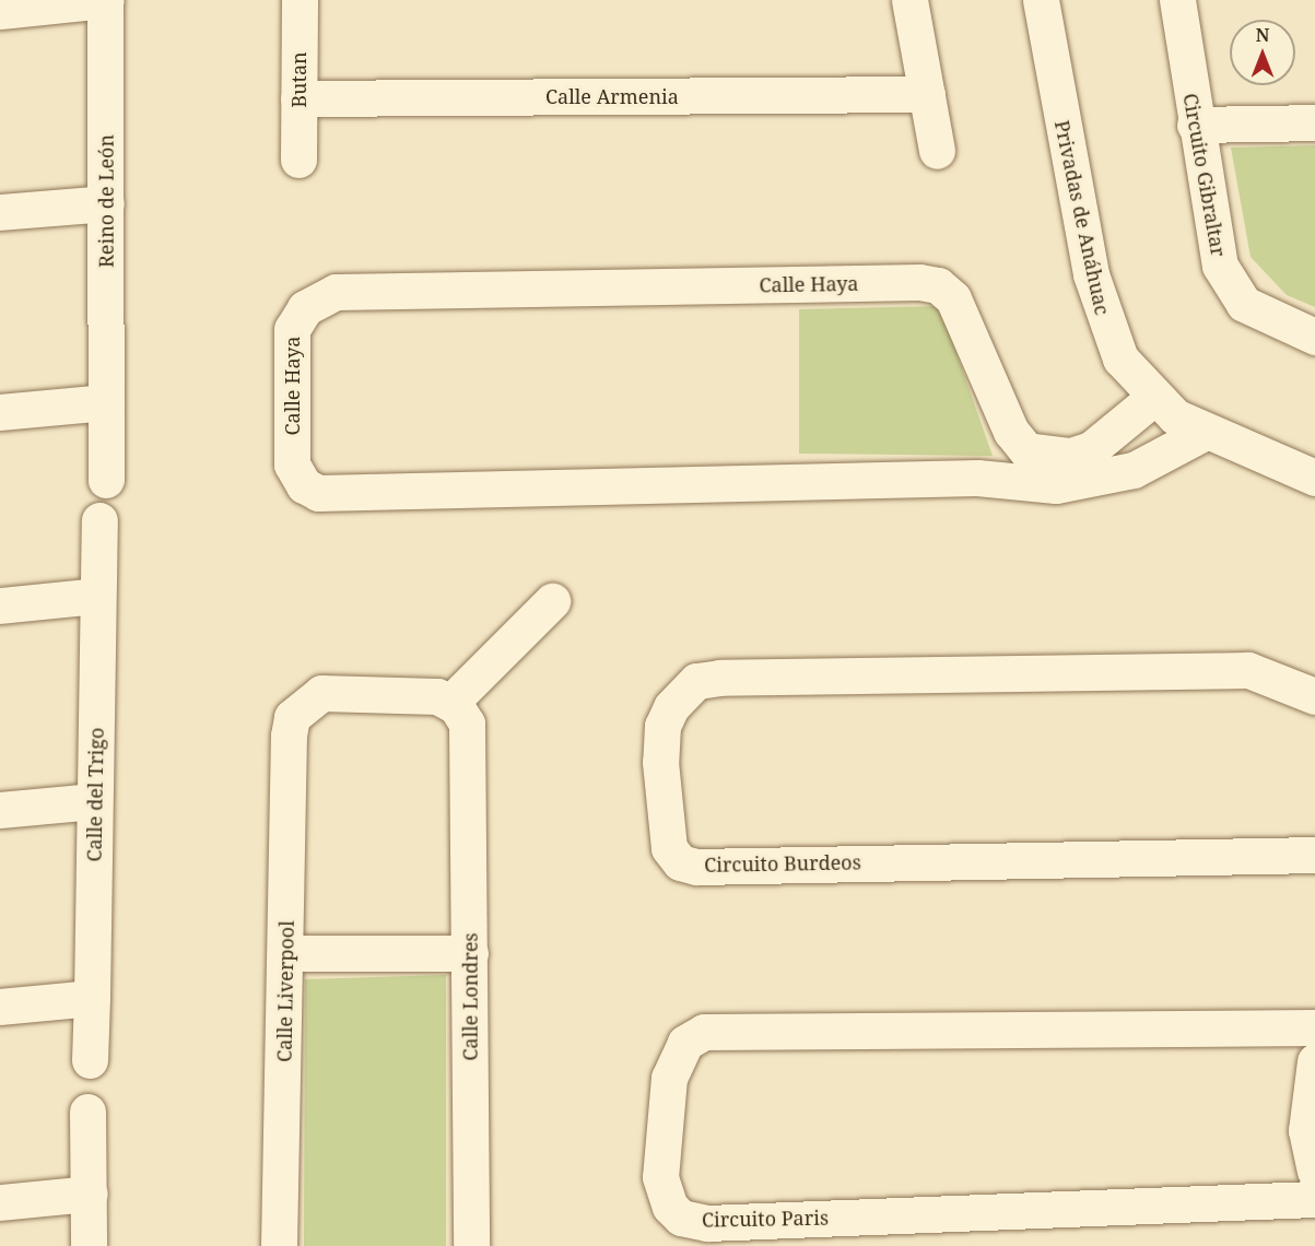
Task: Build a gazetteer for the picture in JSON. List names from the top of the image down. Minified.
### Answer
{"streets":{"street":["Butan","Calle Armenia","Circuito Gibraltar","Reino de León","Privadas de Anáhuac","Calle Haya","Calle del Trigo","Circuito Burdeos","Calle Liverpool","Calle Londres","Circuito Paris"]},"crossings":[["Butan","Calle Armenia"],["Privadas de Anáhuac","Calle Haya"],["Calle Liverpool","Calle Londres"]],"north":"top"}
